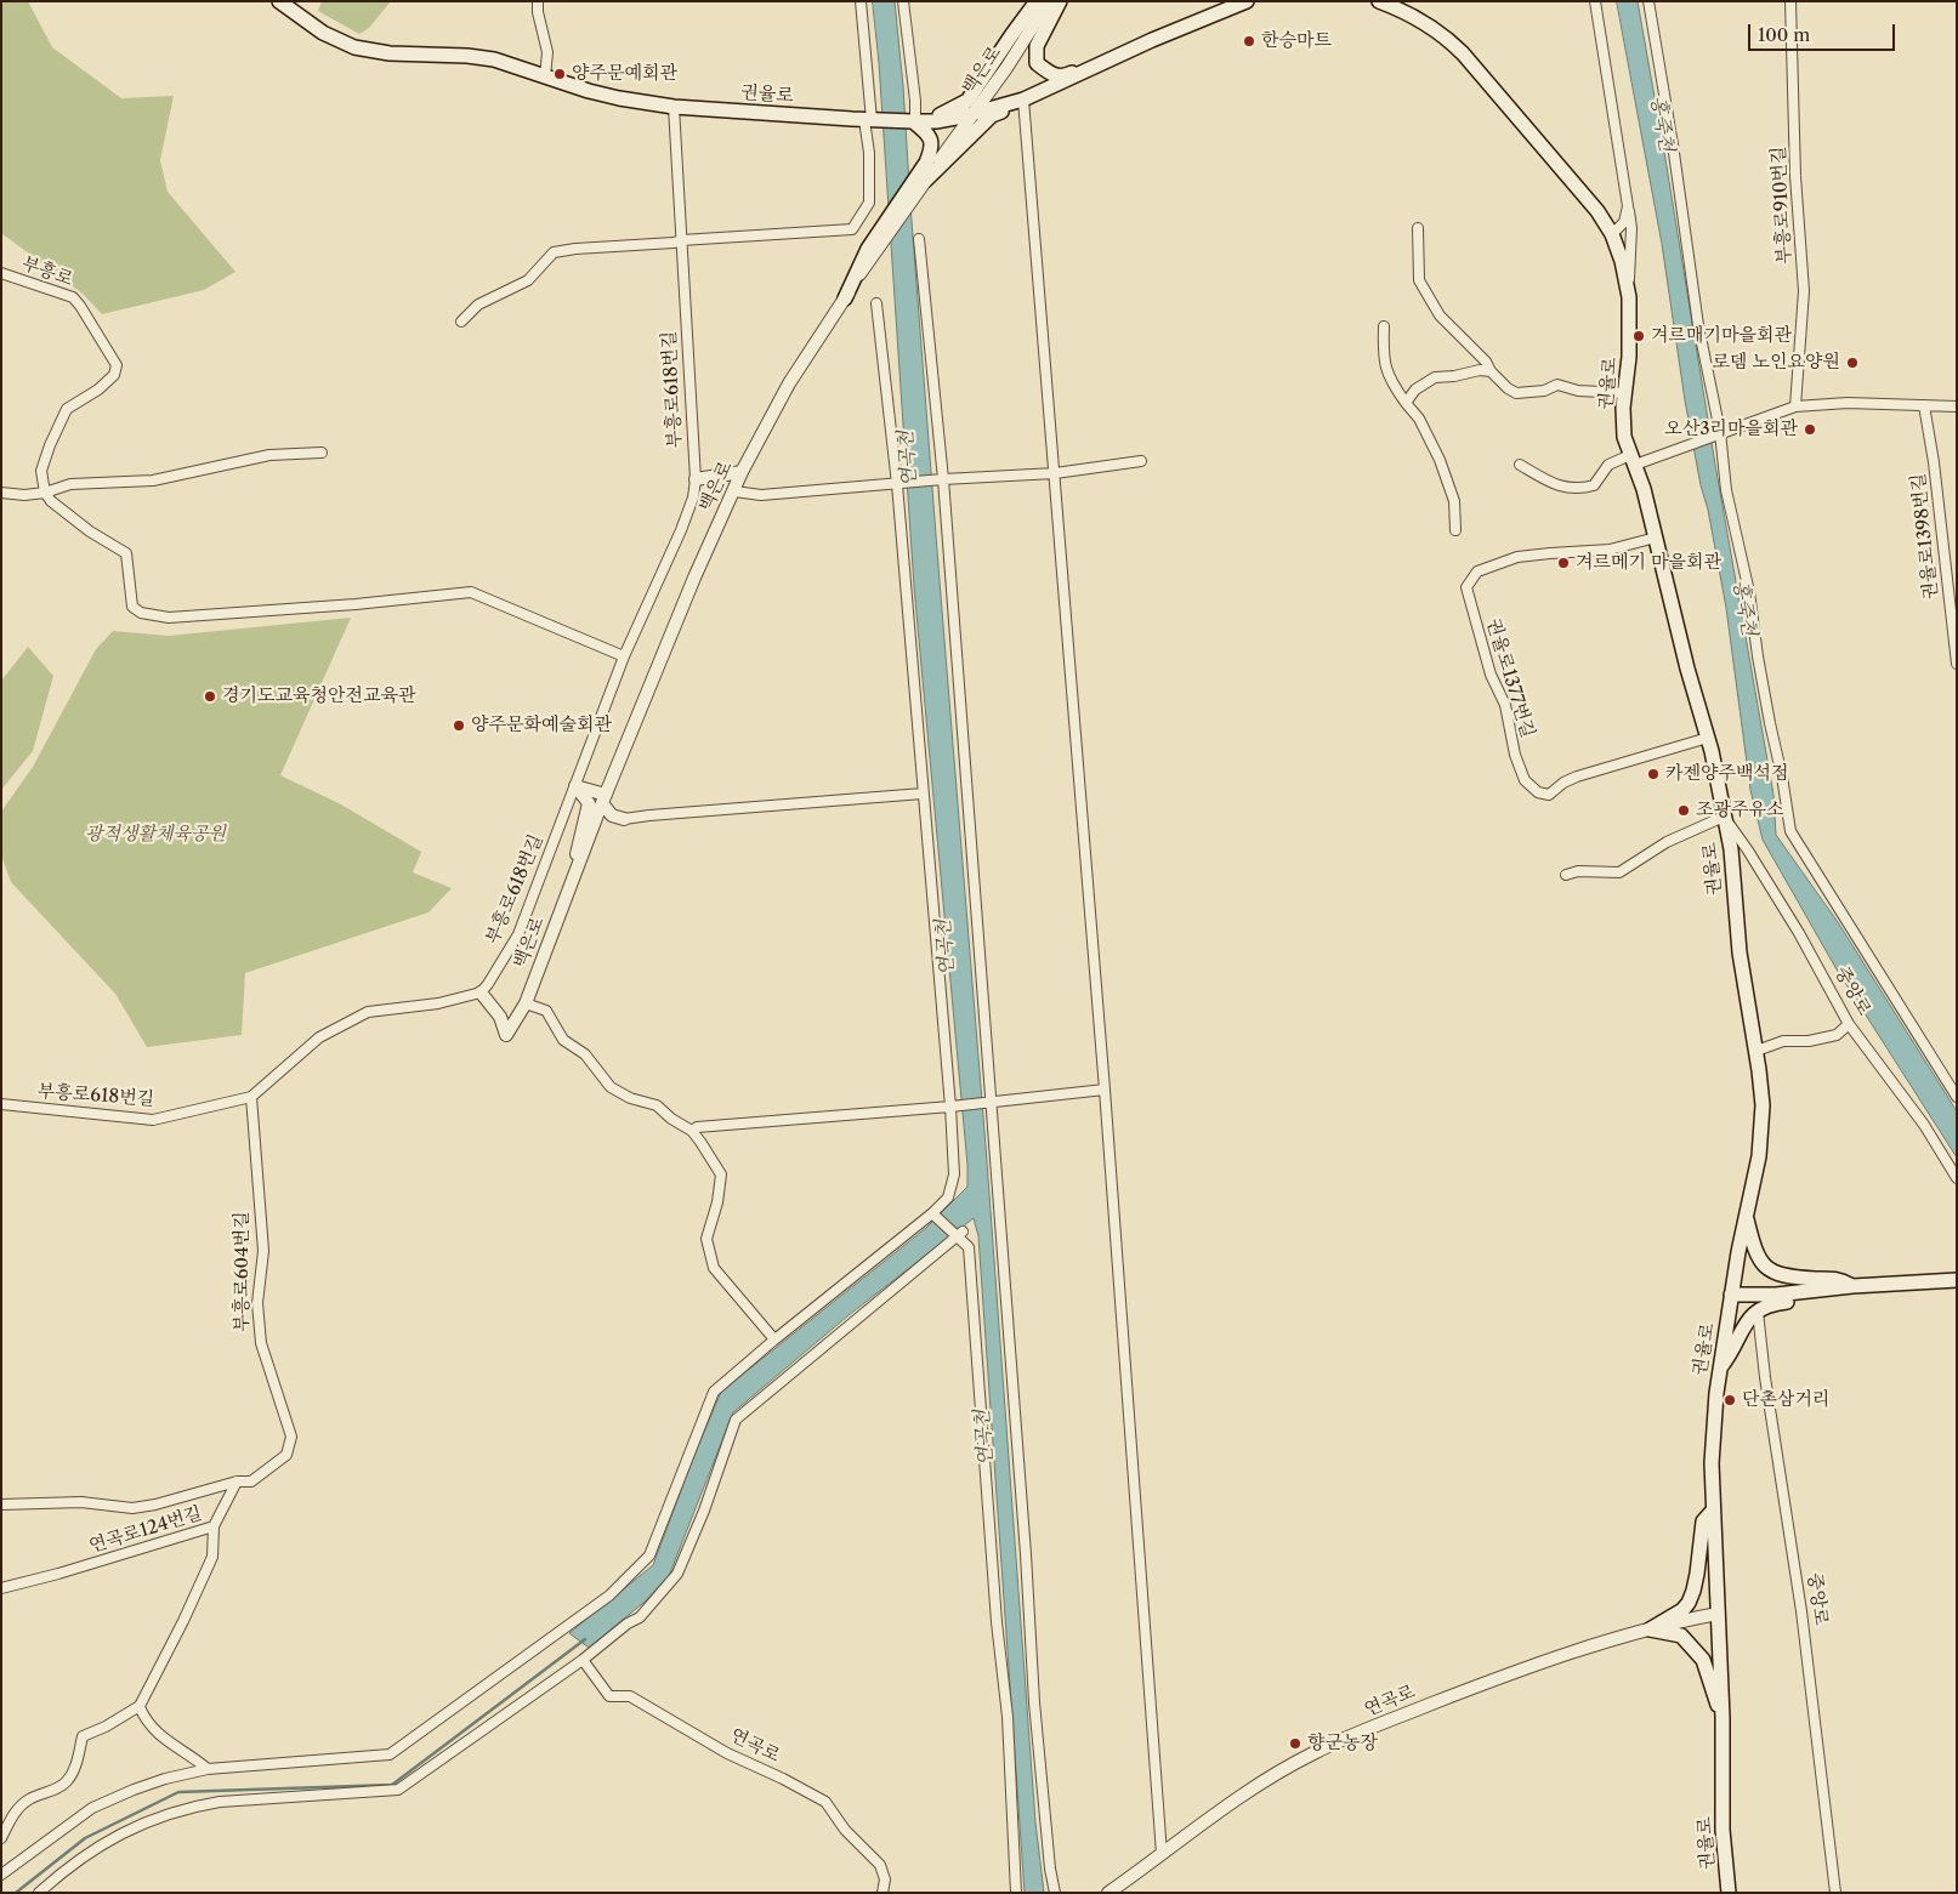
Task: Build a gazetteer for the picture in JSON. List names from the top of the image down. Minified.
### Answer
{"streets":{"main road":["권율로"],"street":["백은로","부흥로910번길","부흥로","부흥로618번길","권율로1398번길","권율로1377번길","중앙로","부흥로604번길","연곡로124번길","연곡로"]},"crossings":[["백은로","부흥로618번길"],["권율로","부흥로618번길"],["권율로","권율로1377번길"],["권율로","중앙로"],["권율로","연곡로"],["부흥로618번길","부흥로604번길"]],"water":["홍죽천","연곡천"],"parks":["광적생활체육공원"],"places":["한승마트","양주문예회관","겨르매기마을회관","로뎀 노인요양원","오산3리마을회관","겨르메기 마을회관","경기도교육청안전교육관","양주문화예술회관","카젠양주백석점","조광주유소","단촌삼거리","향군농장"],"scale_bar":"100 m"}
